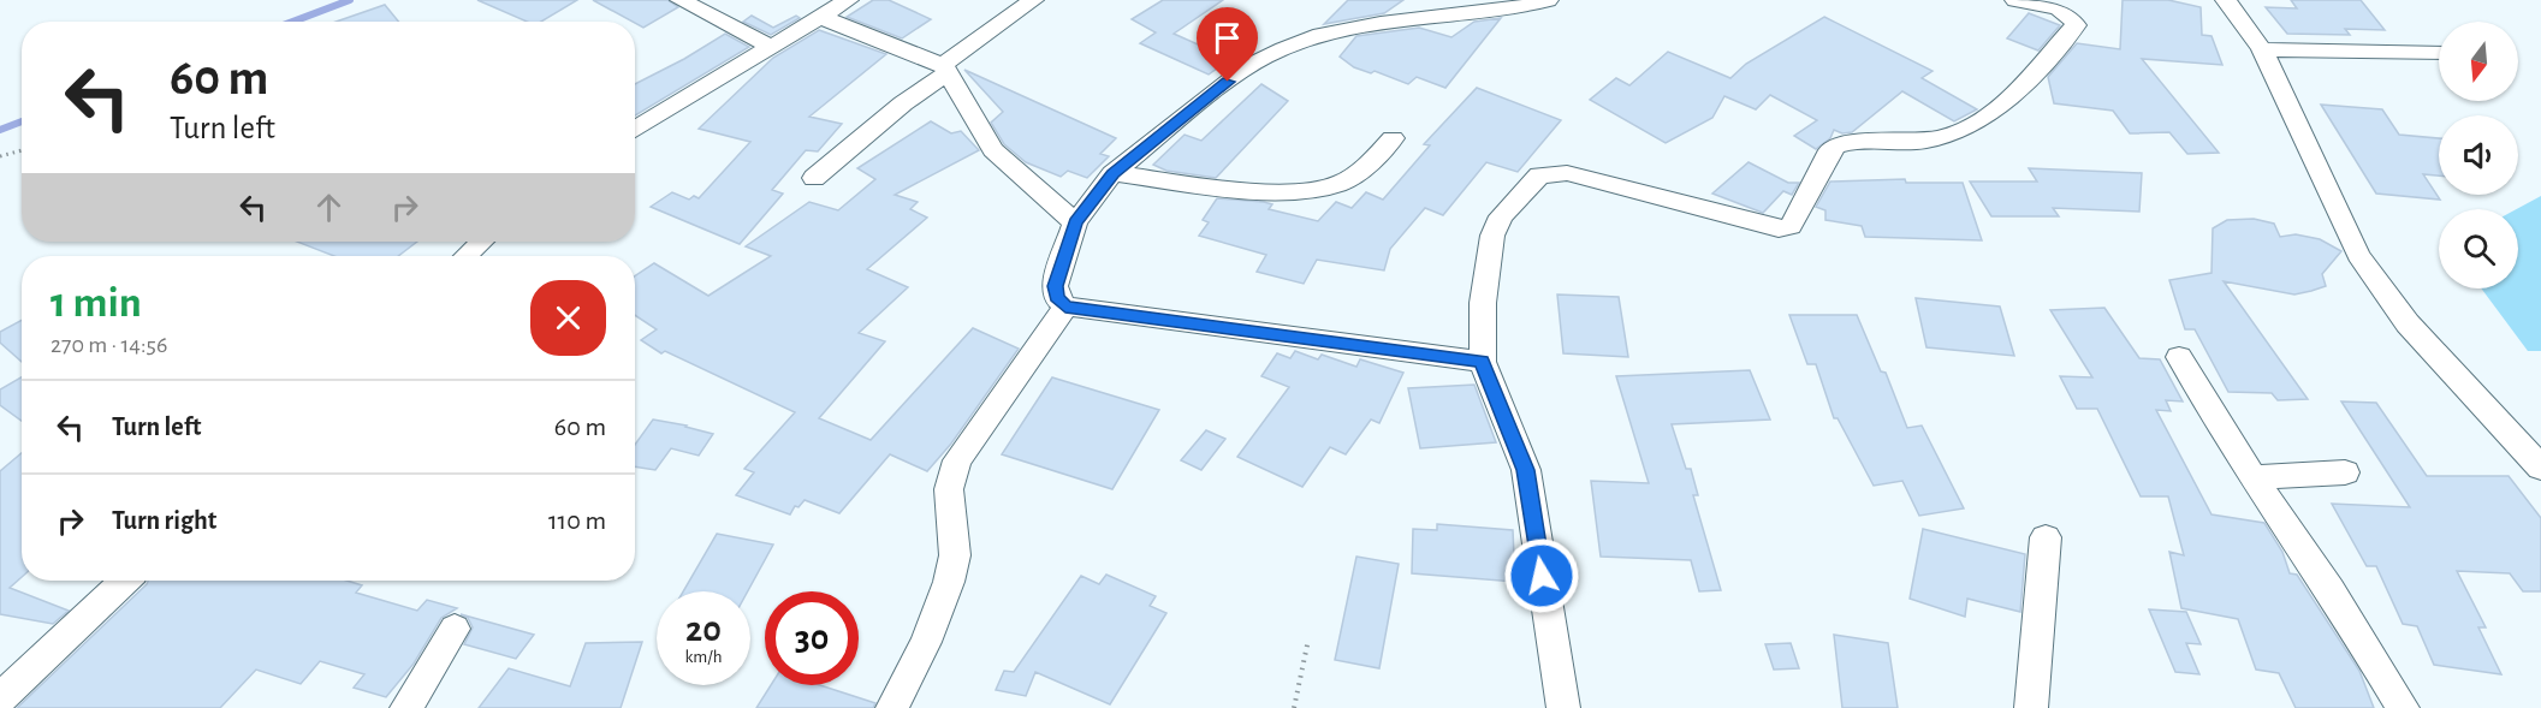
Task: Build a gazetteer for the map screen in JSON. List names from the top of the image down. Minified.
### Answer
{"north":"bottom","page":{"turn":["60 m","Turn left"],"heading":["1 min","270 m · 14:56"],"list":[{"name":"Turn left","value":"60 m"},{"name":"Turn right","value":"110 m"}],"speed":"20 km/h","limit":"30"}}
